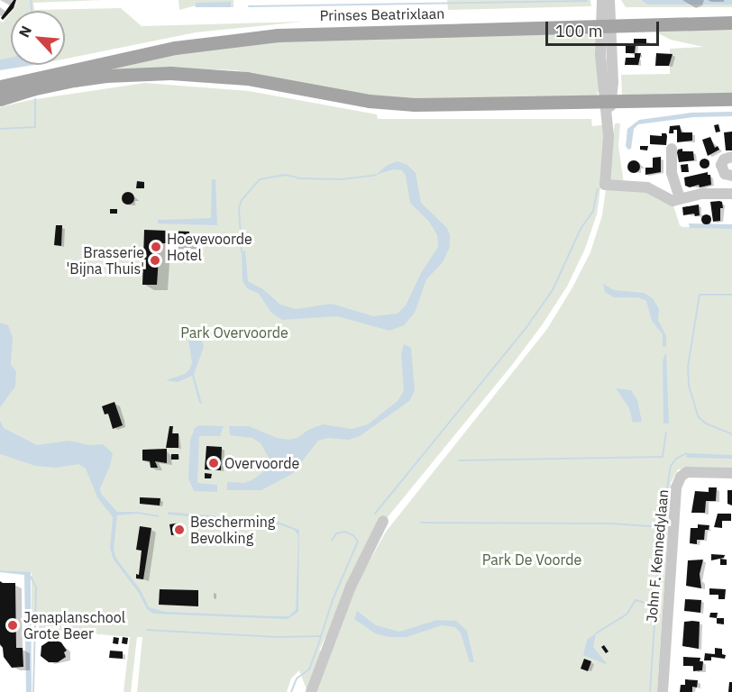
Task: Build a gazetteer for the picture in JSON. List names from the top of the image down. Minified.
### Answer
{"streets":{"main road":["Prinses Beatrixlaan"],"street":["John F. Kennedylaan"]},"parks":["Park Overvoorde","Park De Voorde"],"places":["Hoevevoorde Hotel","Brasserie 'Bijna Thuis'","Overvoorde","Bescherming Bevolking","Jenaplanschool Grote Beer"],"scale_bar":"100 m","north":"top left"}
